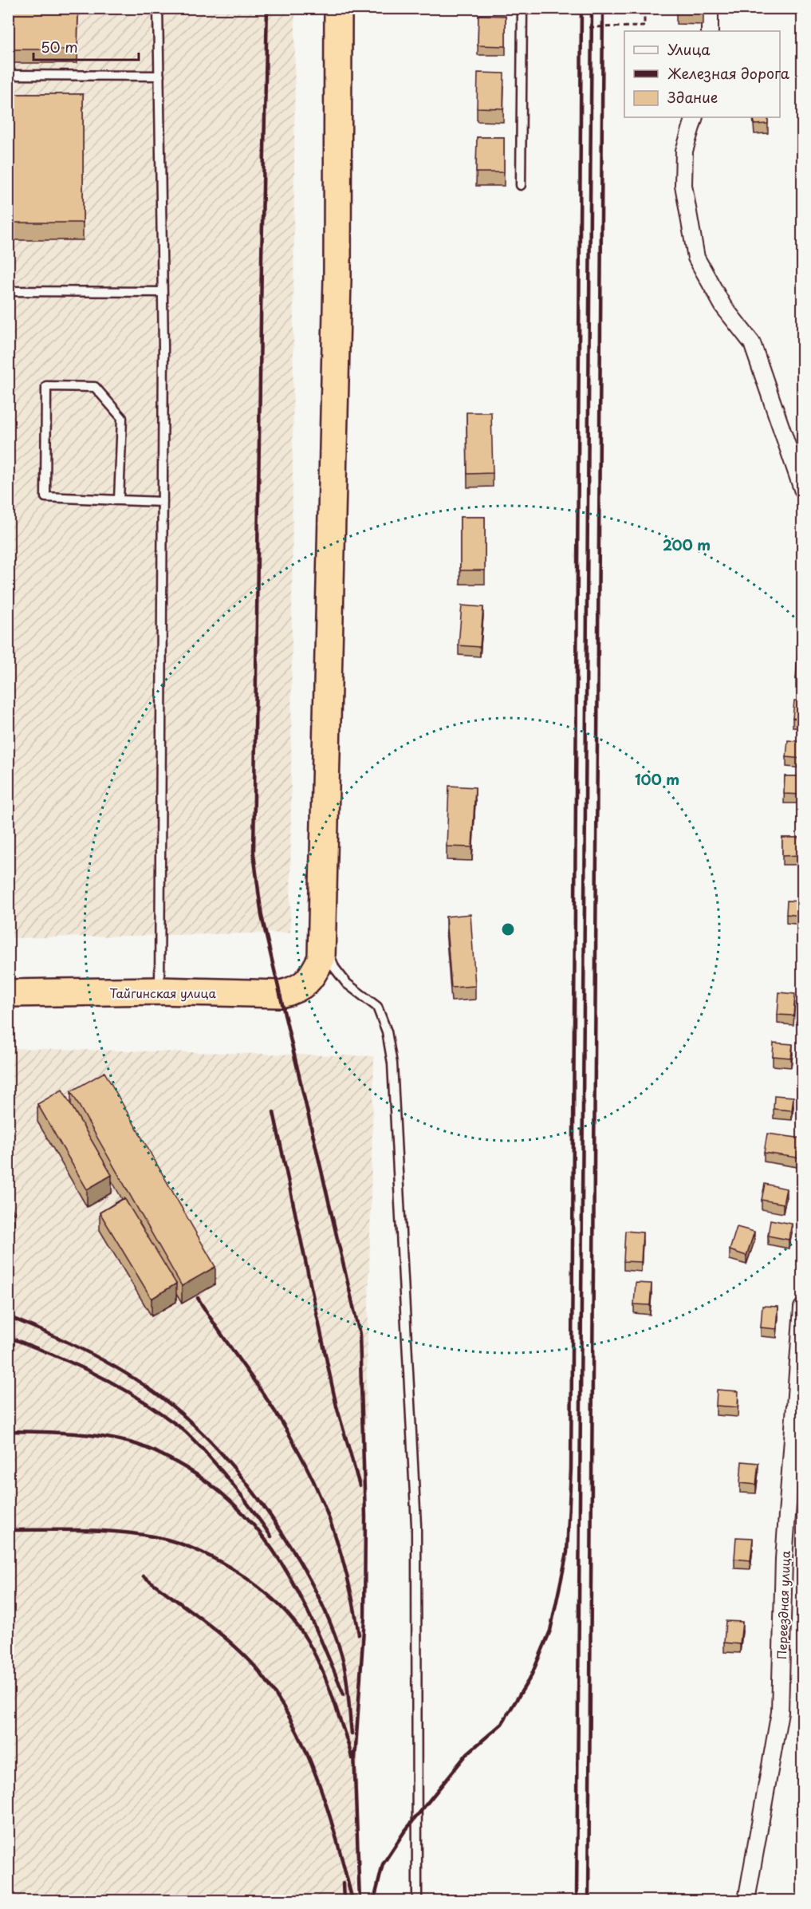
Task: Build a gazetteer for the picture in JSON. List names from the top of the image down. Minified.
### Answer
{"streets":{"highway":["Тайгинская улица"],"street":["Переездная улица"]},"legend":["Улица","Железная дорога","Здание"],"scale_bar":"50 m","rings":["200 m","100 m"]}
